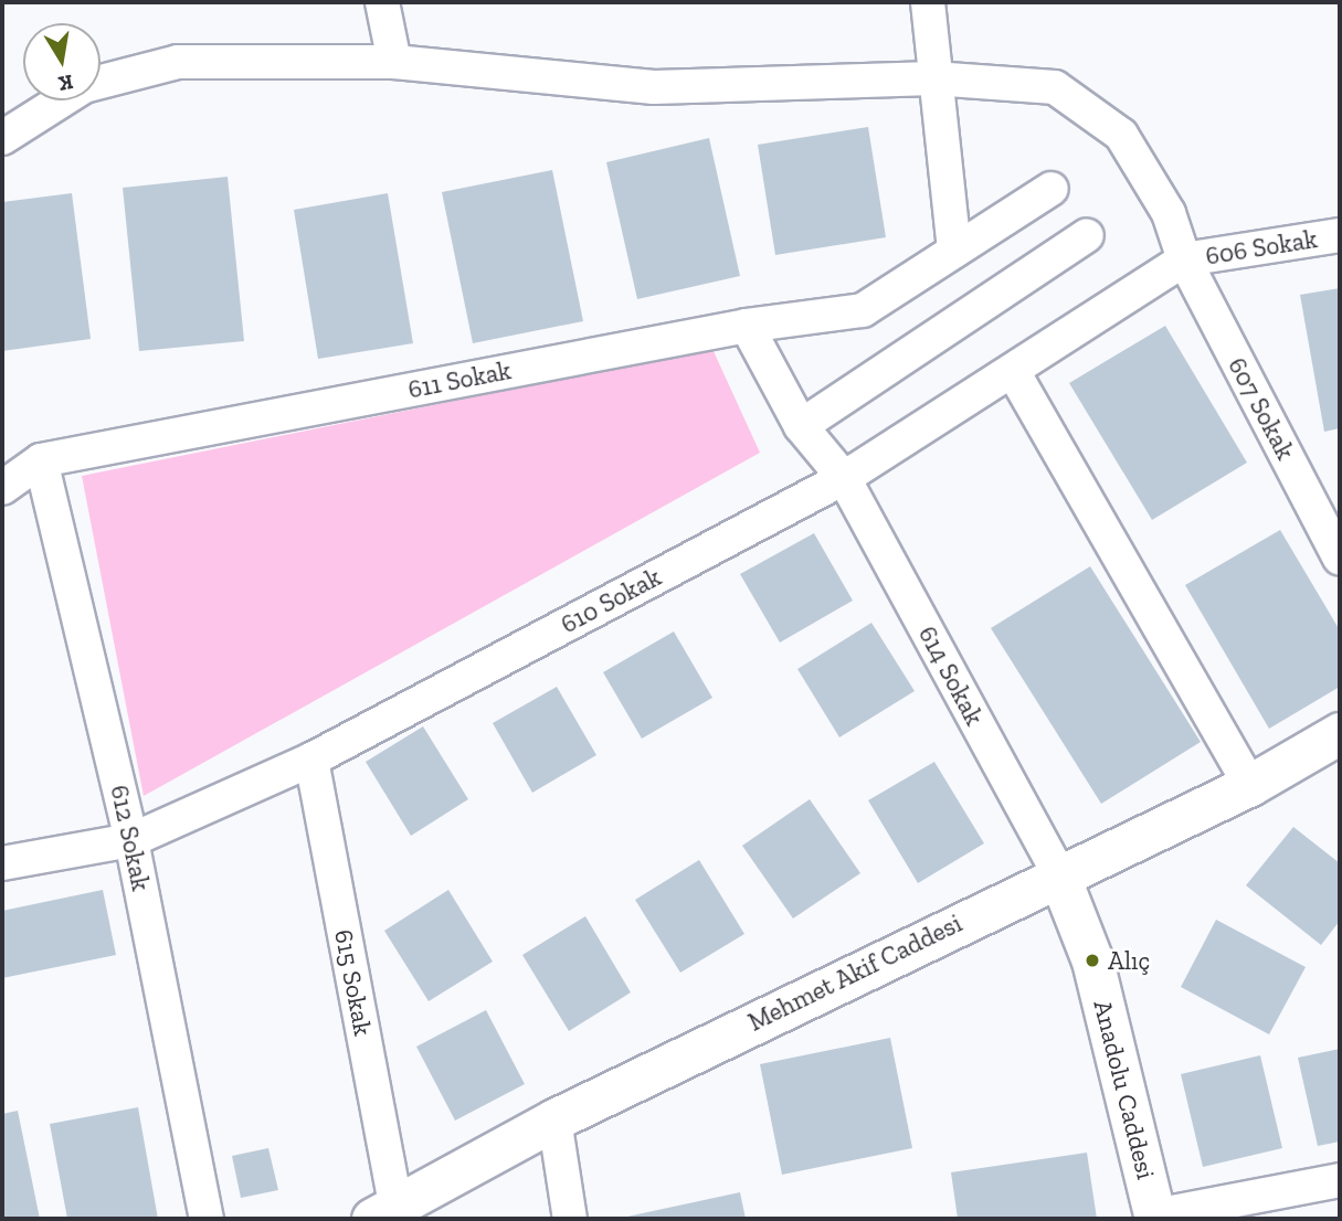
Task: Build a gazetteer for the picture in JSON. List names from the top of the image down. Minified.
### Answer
{"streets":{"street":["606 Sokak","611 Sokak","607 Sokak","610 Sokak","614 Sokak","612 Sokak","Mehmet Akif Caddesi","615 Sokak","Anadolu Caddesi"]},"crossings":[["606 Sokak","607 Sokak"],["606 Sokak","610 Sokak"],["611 Sokak","612 Sokak"],["607 Sokak","610 Sokak"],["610 Sokak","614 Sokak"],["610 Sokak","612 Sokak"],["610 Sokak","615 Sokak"],["614 Sokak","Mehmet Akif Caddesi"],["614 Sokak","Anadolu Caddesi"],["Mehmet Akif Caddesi","615 Sokak"],["Mehmet Akif Caddesi","Anadolu Caddesi"]],"places":["Alıç"],"north":"bottom"}
